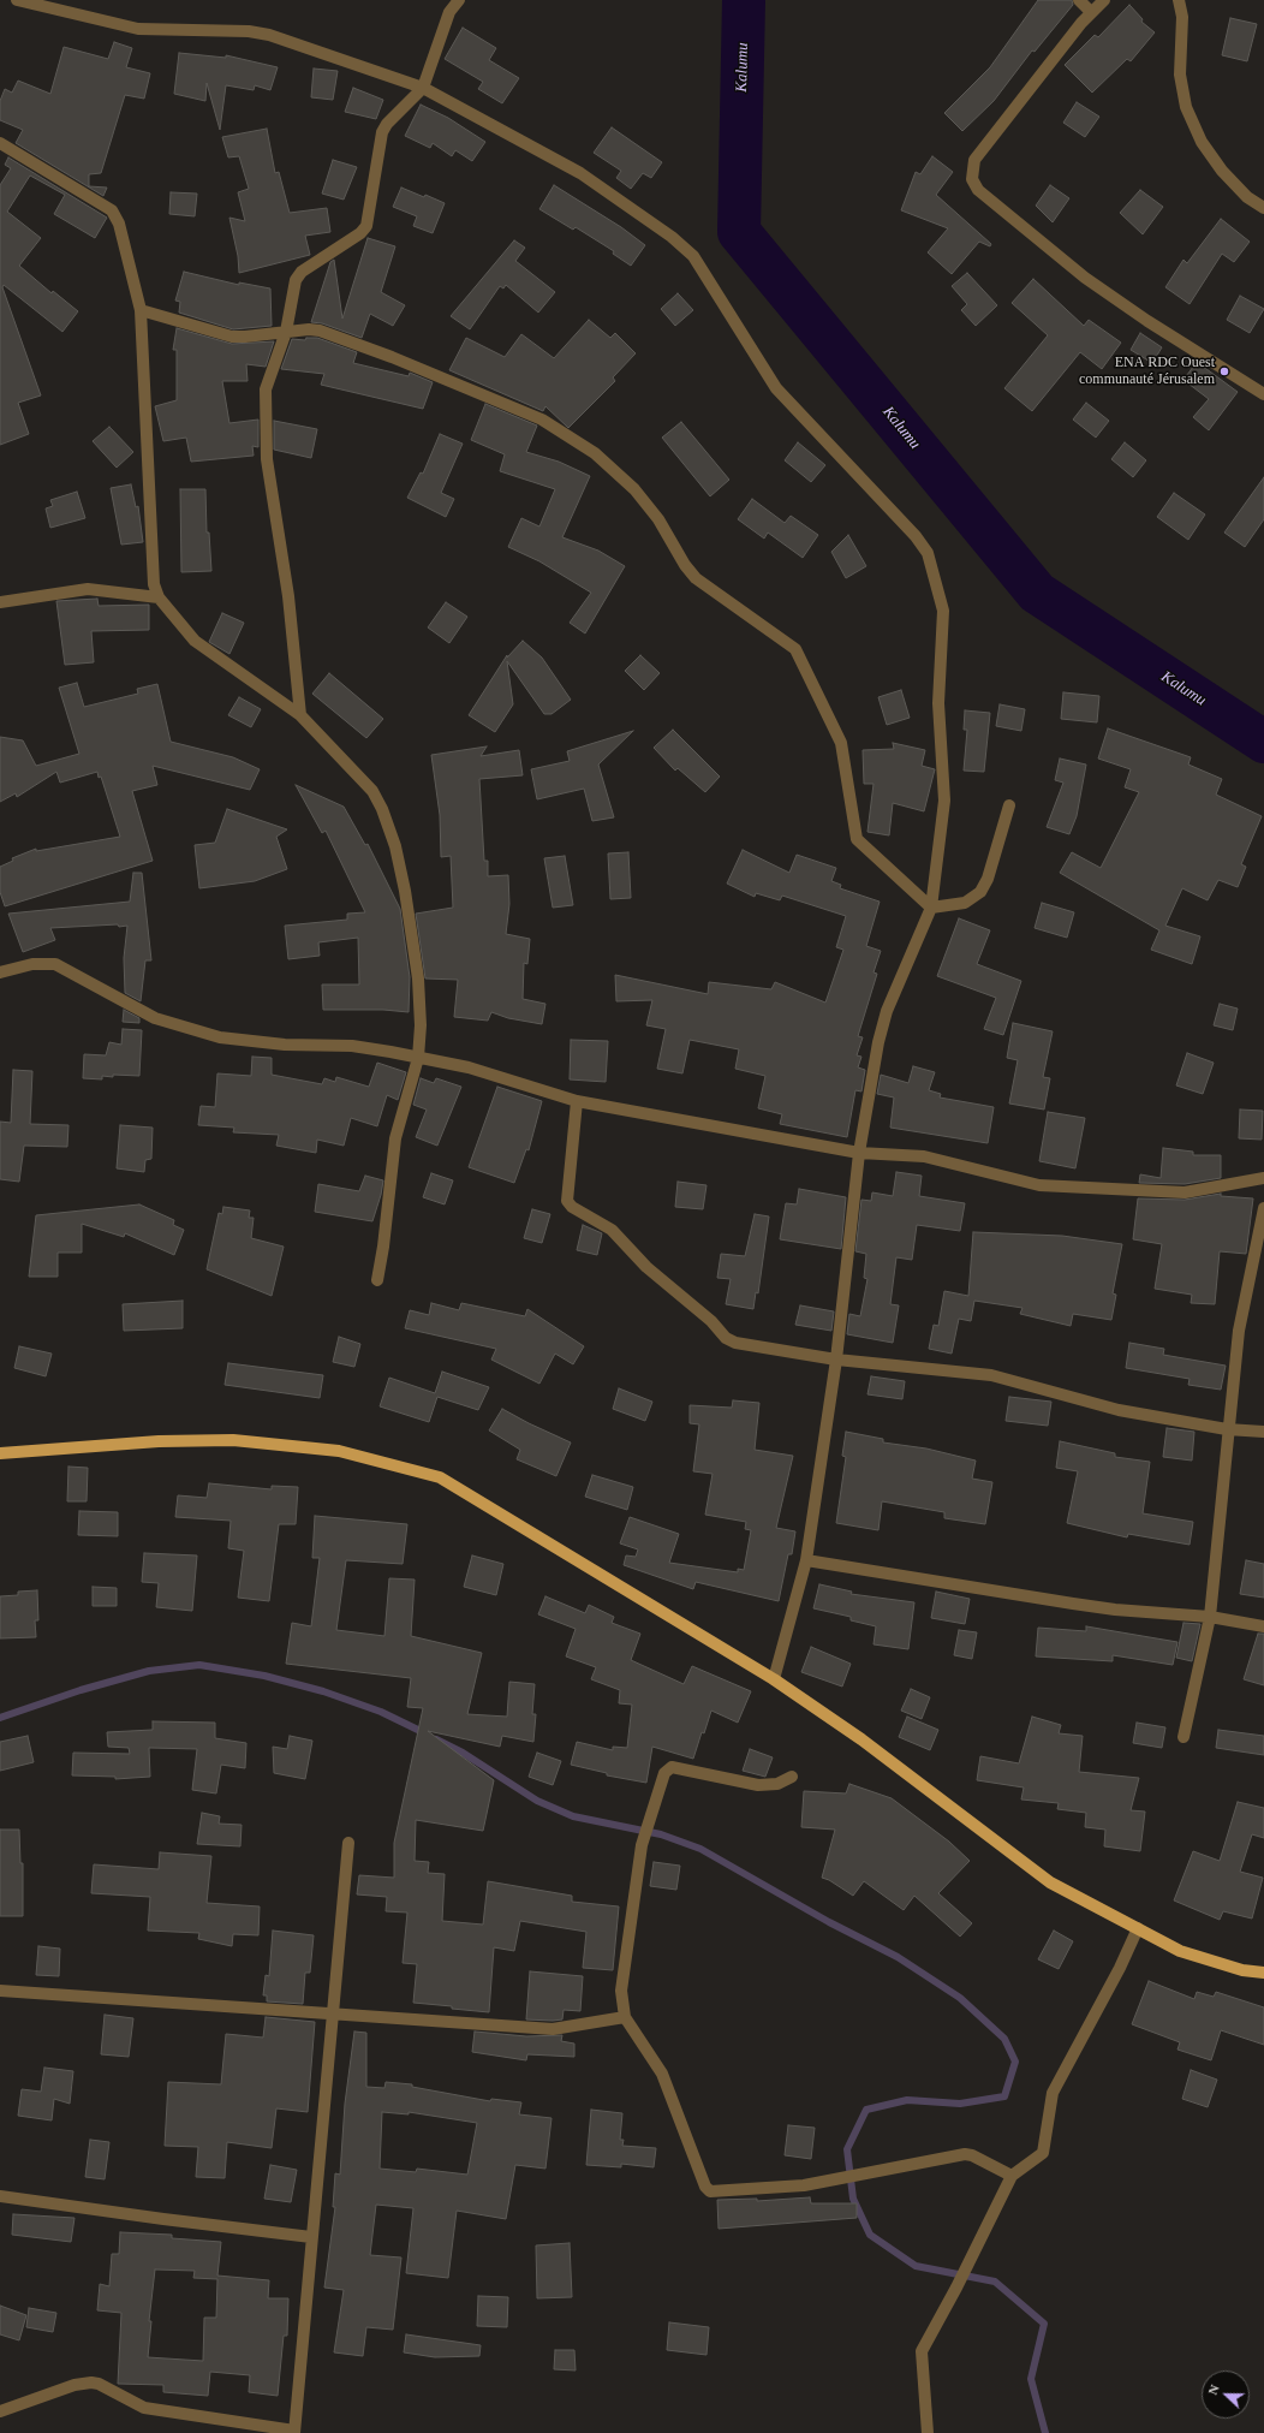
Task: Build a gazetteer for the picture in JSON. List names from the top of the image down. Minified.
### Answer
{"water":["Kalumu"],"places":["ENA RDC Ouest communauté Jérusalem"],"north":"left"}
